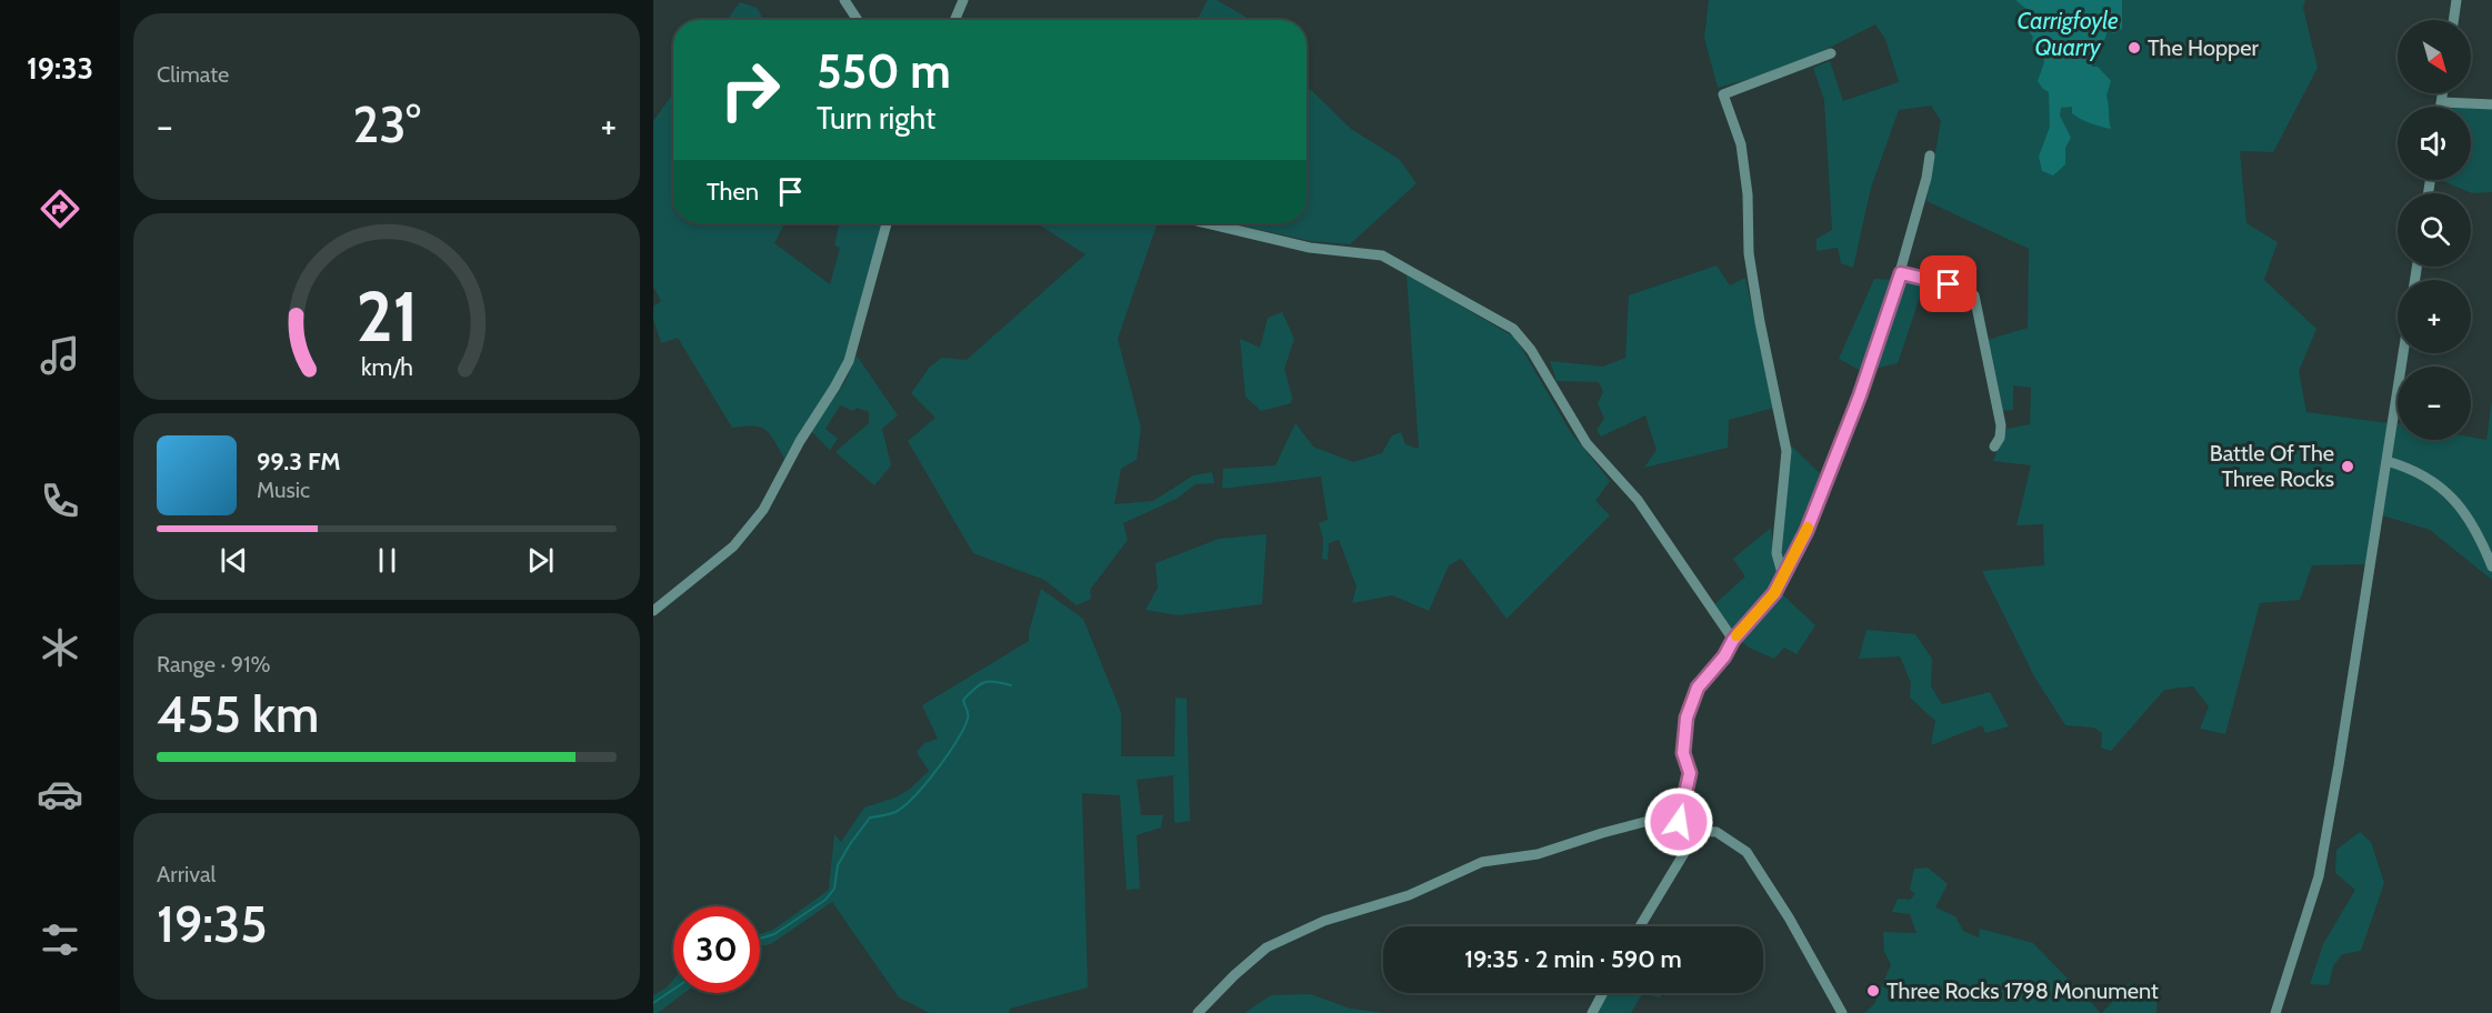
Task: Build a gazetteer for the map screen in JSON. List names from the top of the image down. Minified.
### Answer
{"water":["Carrigfoyle Quarry"],"places":["The Hopper","Battle Of The Three Rocks","Three Rocks 1798 Monument"],"north":"bottom right","page":{"tabs":"19:33","tile":["Climate",["Range · 91%","455 km"],["Arrival","19:35"]],"map_buttons":["+","−"],"turn":["550 m","Turn right"],"heat":["−","23°","+"],"then":"Then","song":["99.3 FM","Music"],"limit":"30","trip":"19:35 · 2 min · 590 m","gauge":["21","km/h"]}}
